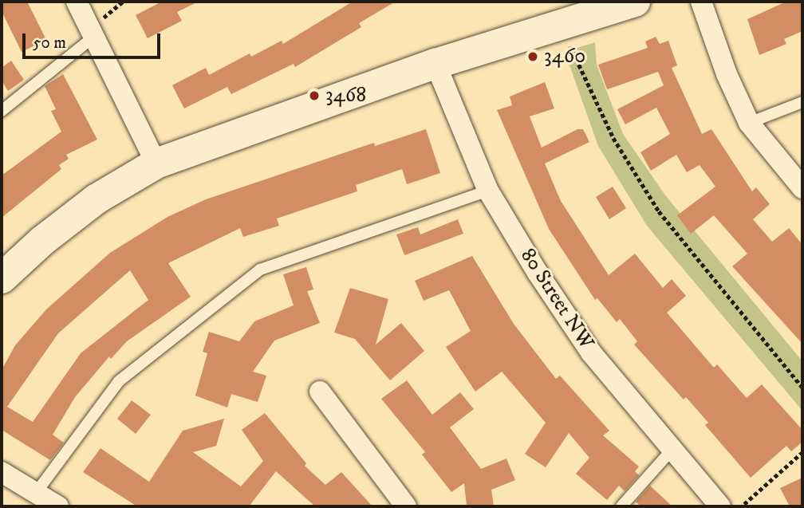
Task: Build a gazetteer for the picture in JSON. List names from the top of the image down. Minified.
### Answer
{"streets":{"street":["80 Street NW"]},"places":["3460","3468"],"scale_bar":"50 m"}
